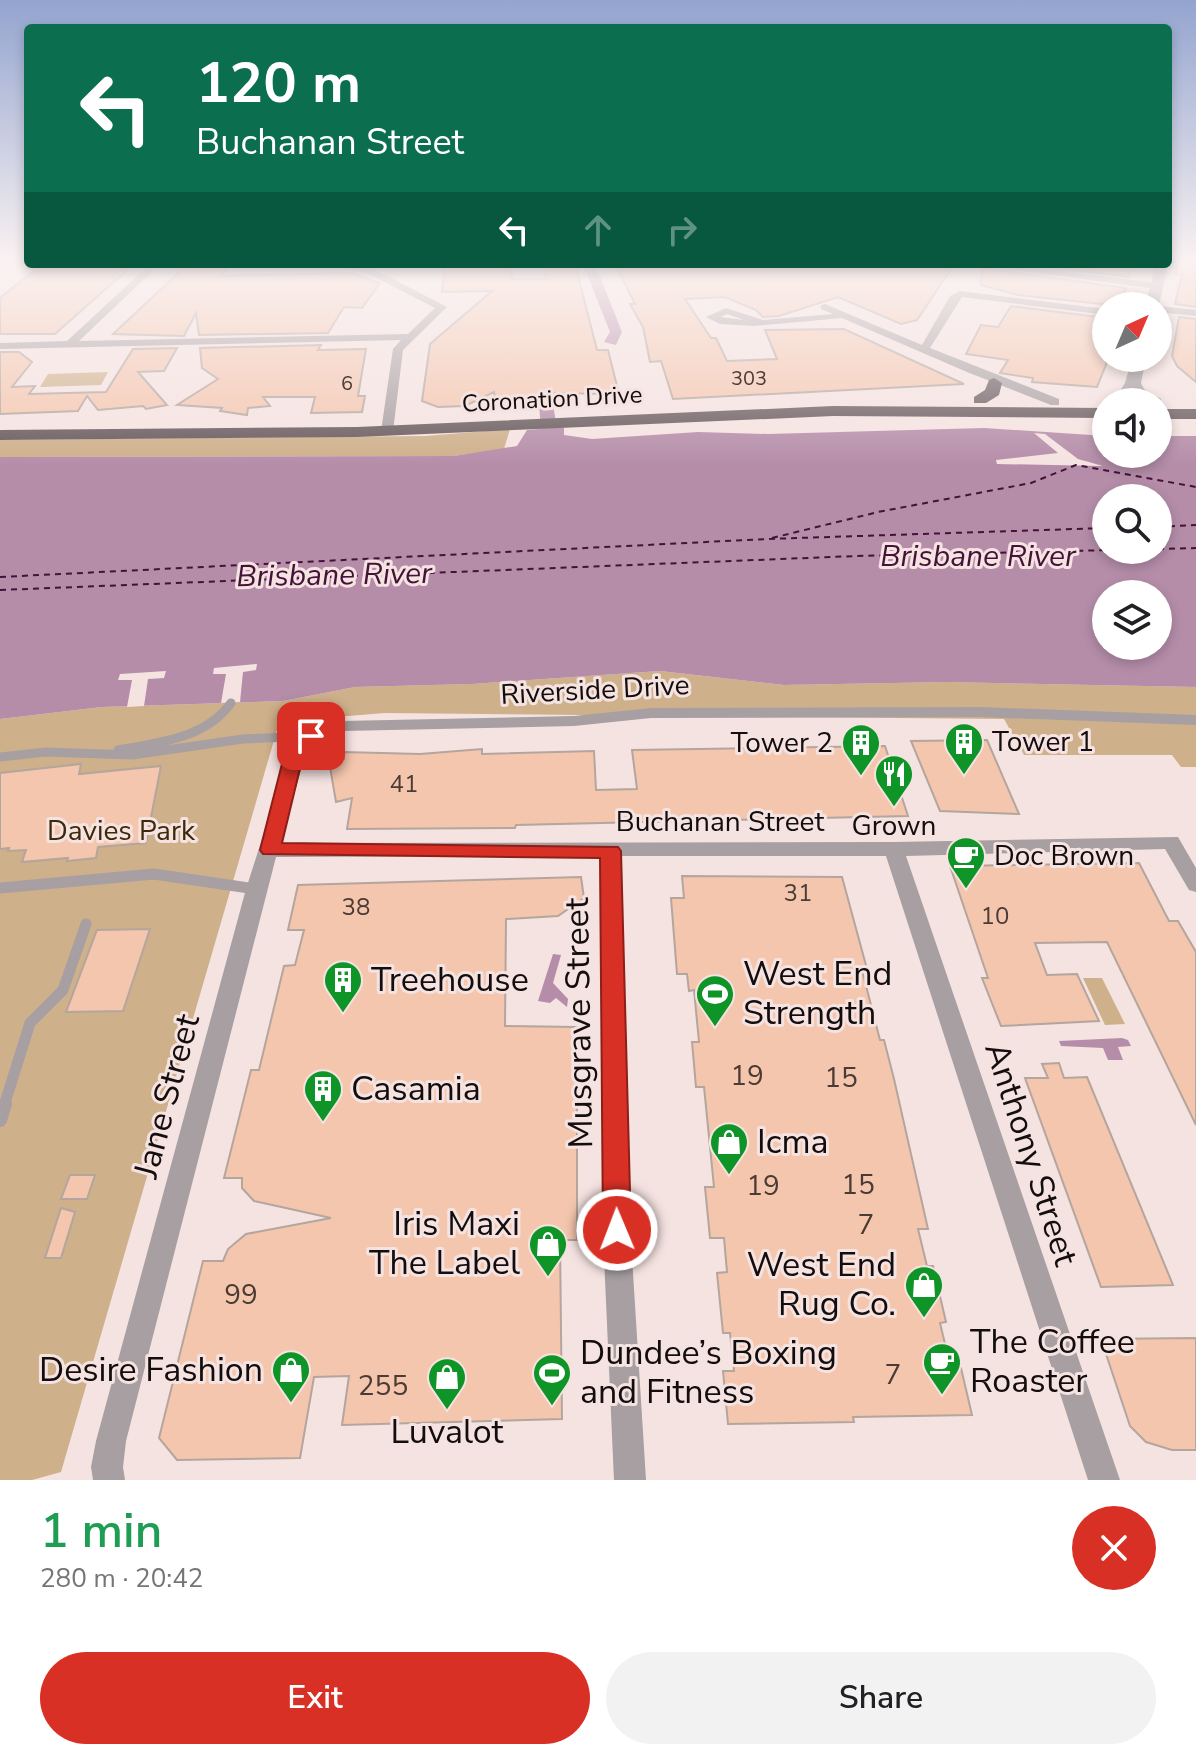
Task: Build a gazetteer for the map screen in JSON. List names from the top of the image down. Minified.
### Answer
{"streets":{"highway":["Coronation Drive"],"street":["Riverside Drive","Buchanan Street","Musgrave Street","Jane Street","Anthony Street"]},"crossings":[["Riverside Drive","Jane Street"],["Buchanan Street","Musgrave Street"],["Buchanan Street","Jane Street"],["Buchanan Street","Anthony Street"]],"water":["Brisbane River"],"parks":["Davies Park"],"places":{"building":["Tower 1","Tower 2","Treehouse","Casamia"],"restaurant":["Grown"],"cafe":["Doc Brown","The Coffee Roaster"],"sports":["West End Strength","Dundee’s Boxing and Fitness"],"shop":["Icma","Iris Maxi The Label","West End Rug Co.","Desire Fashion","Luvalot"]},"house_numbers":["303","6","41","31","38","10","19","15","15","19","7","99","7","255"],"north":"top right","page":{"turn":["120 m","Buchanan Street"],"heading":["1 min","280 m · 20:42"],"buttons":["Exit","Share"]}}
